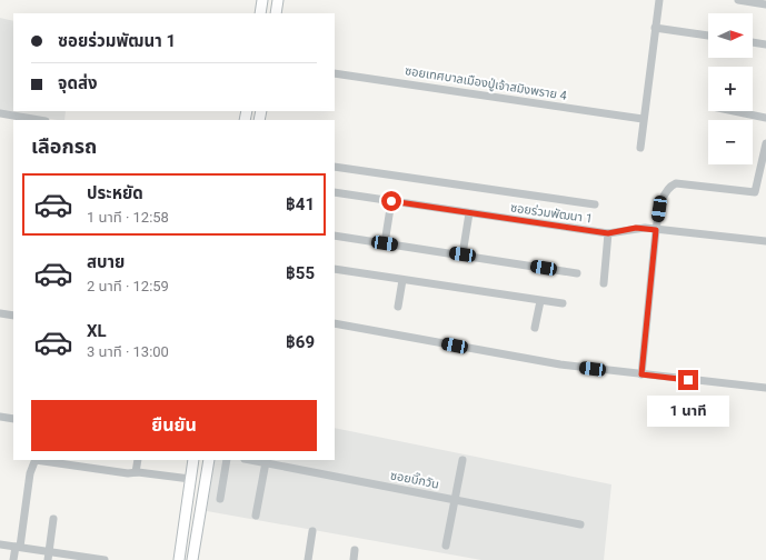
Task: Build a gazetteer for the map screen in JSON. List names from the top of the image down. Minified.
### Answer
{"streets":{"street":["ซอยเทศบาลเมืองปู่เจ้าสมิงพราย 4","ซอยร่วมพัฒนา 1","ซอยบิ๊กวัน"]},"north":"right","page":{"map_buttons":["+","−"],"banner":["ซอยร่วมพัฒนา 1","จุดส่ง"],"heading":"เลือกรถ","list":[{"name":"ประหยัด","note":"1 นาที · 12:58","value":"฿41"},{"name":"สบาย","note":"2 นาที · 12:59","value":"฿55"},{"name":"XL","note":"3 นาที · 13:00","value":"฿69"}],"buttons":"ยืนยัน","bubble":"1 นาที"}}
